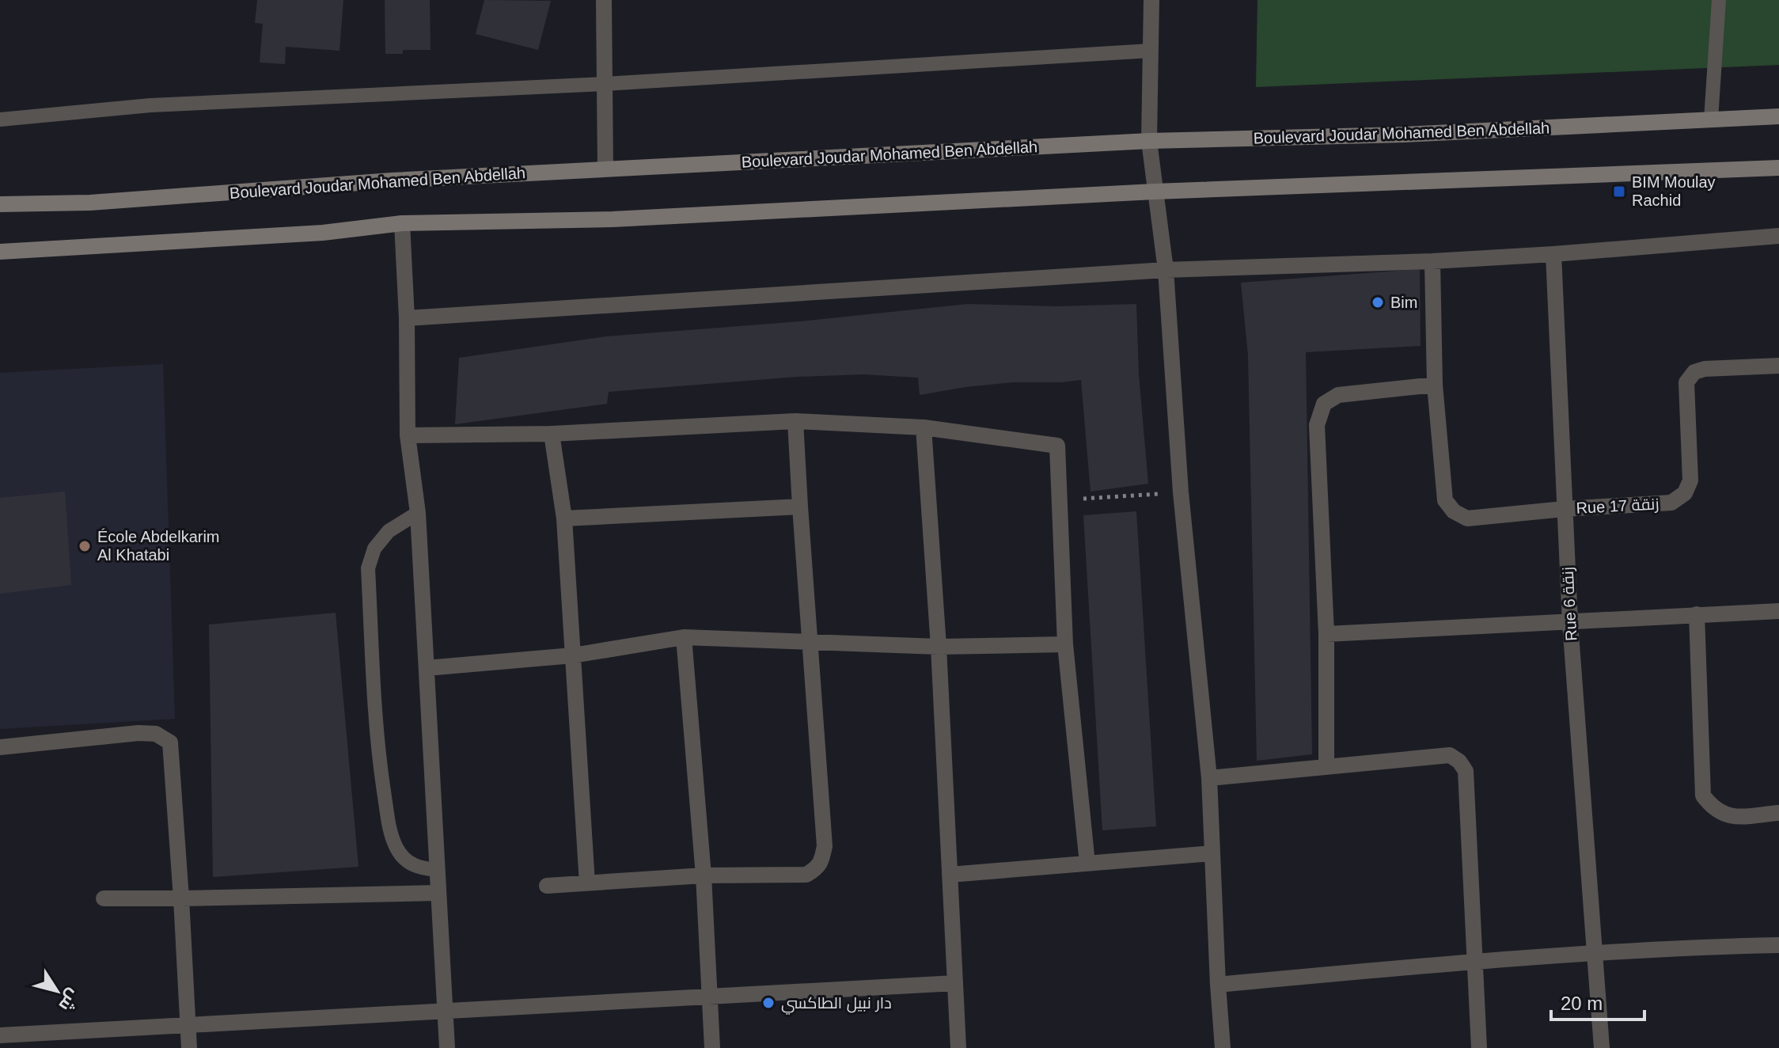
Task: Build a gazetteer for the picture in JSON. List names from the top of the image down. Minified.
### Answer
{"streets":{"main road":["Boulevard Joudar Mohamed Ben Abdellah"],"street":["Rue 17 زنقة","Rue 6 زنقة"]},"crossings":[["Rue 17 زنقة","Rue 6 زنقة"]],"places":{"transit":["BIM Moulay Rachid"],"other":["Bim","École Abdelkarim Al Khatabi","دار نبيل الطاكسي"]},"scale_bar":"20 m","north":"bottom right"}
